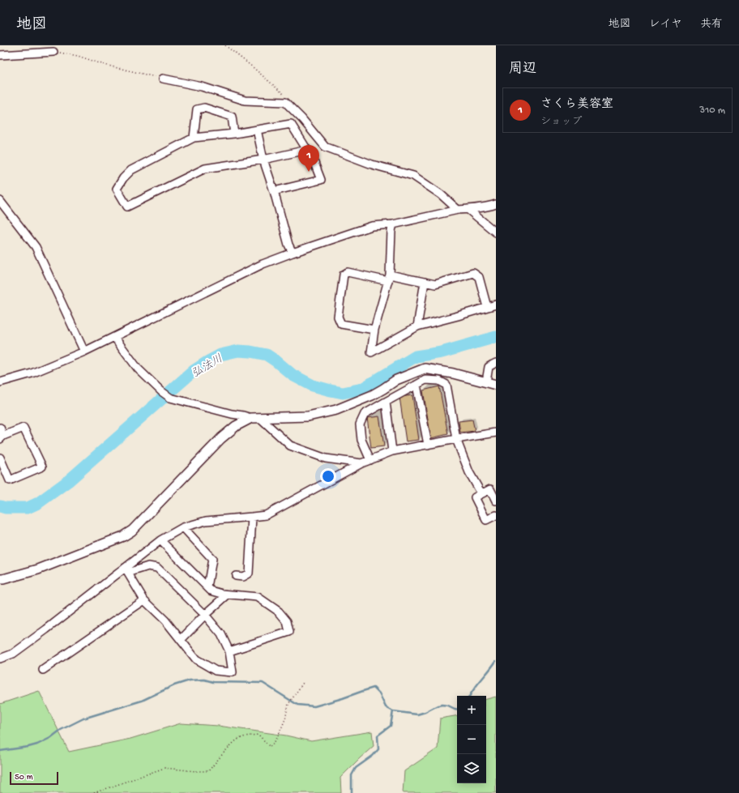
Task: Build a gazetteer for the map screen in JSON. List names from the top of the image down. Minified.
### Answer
{"water":["弘法川"],"scale_bar":"50 m","page":{"header":"地図","nav":["地図","レイヤ","共有"],"heading":"周辺","list":[{"mark":"1","name":"さくら美容室","note":"ショップ","value":"310 m"}],"pins":"1","map_buttons":["+","−"],"scale":"50 m"}}
